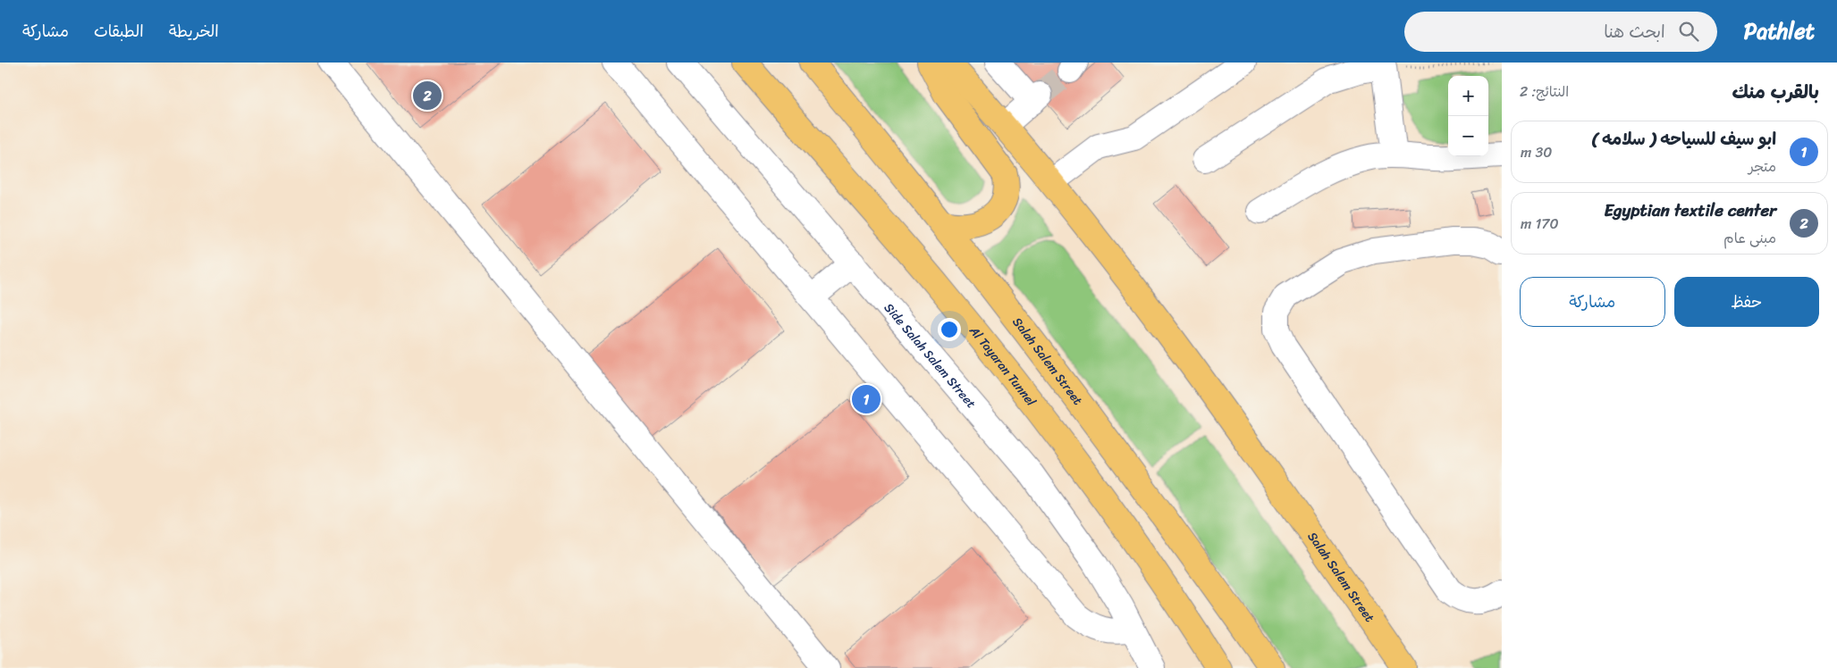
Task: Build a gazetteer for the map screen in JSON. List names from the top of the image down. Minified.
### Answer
{"streets":{"main road":["Salah Salem Street","Al Tayaran Tunnel"],"street":["Side Salah Salem Street"]},"page":{"header":"Pathlet","search":"ابحث هنا","nav":["الخريطة","الطبقات","مشاركة"],"heading":["بالقرب منك","النتائج: 2"],"map_buttons":["+","−"],"pins":["2","1"],"list":[{"mark":"1","name":"ابو سيف للسياحه ( سلامه )","note":"متجر","value":"30 m"},{"mark":"2","name":"Egyptian textile center","note":"مبنى عام","value":"170 m"}],"buttons":["حفظ","مشاركة"]}}
